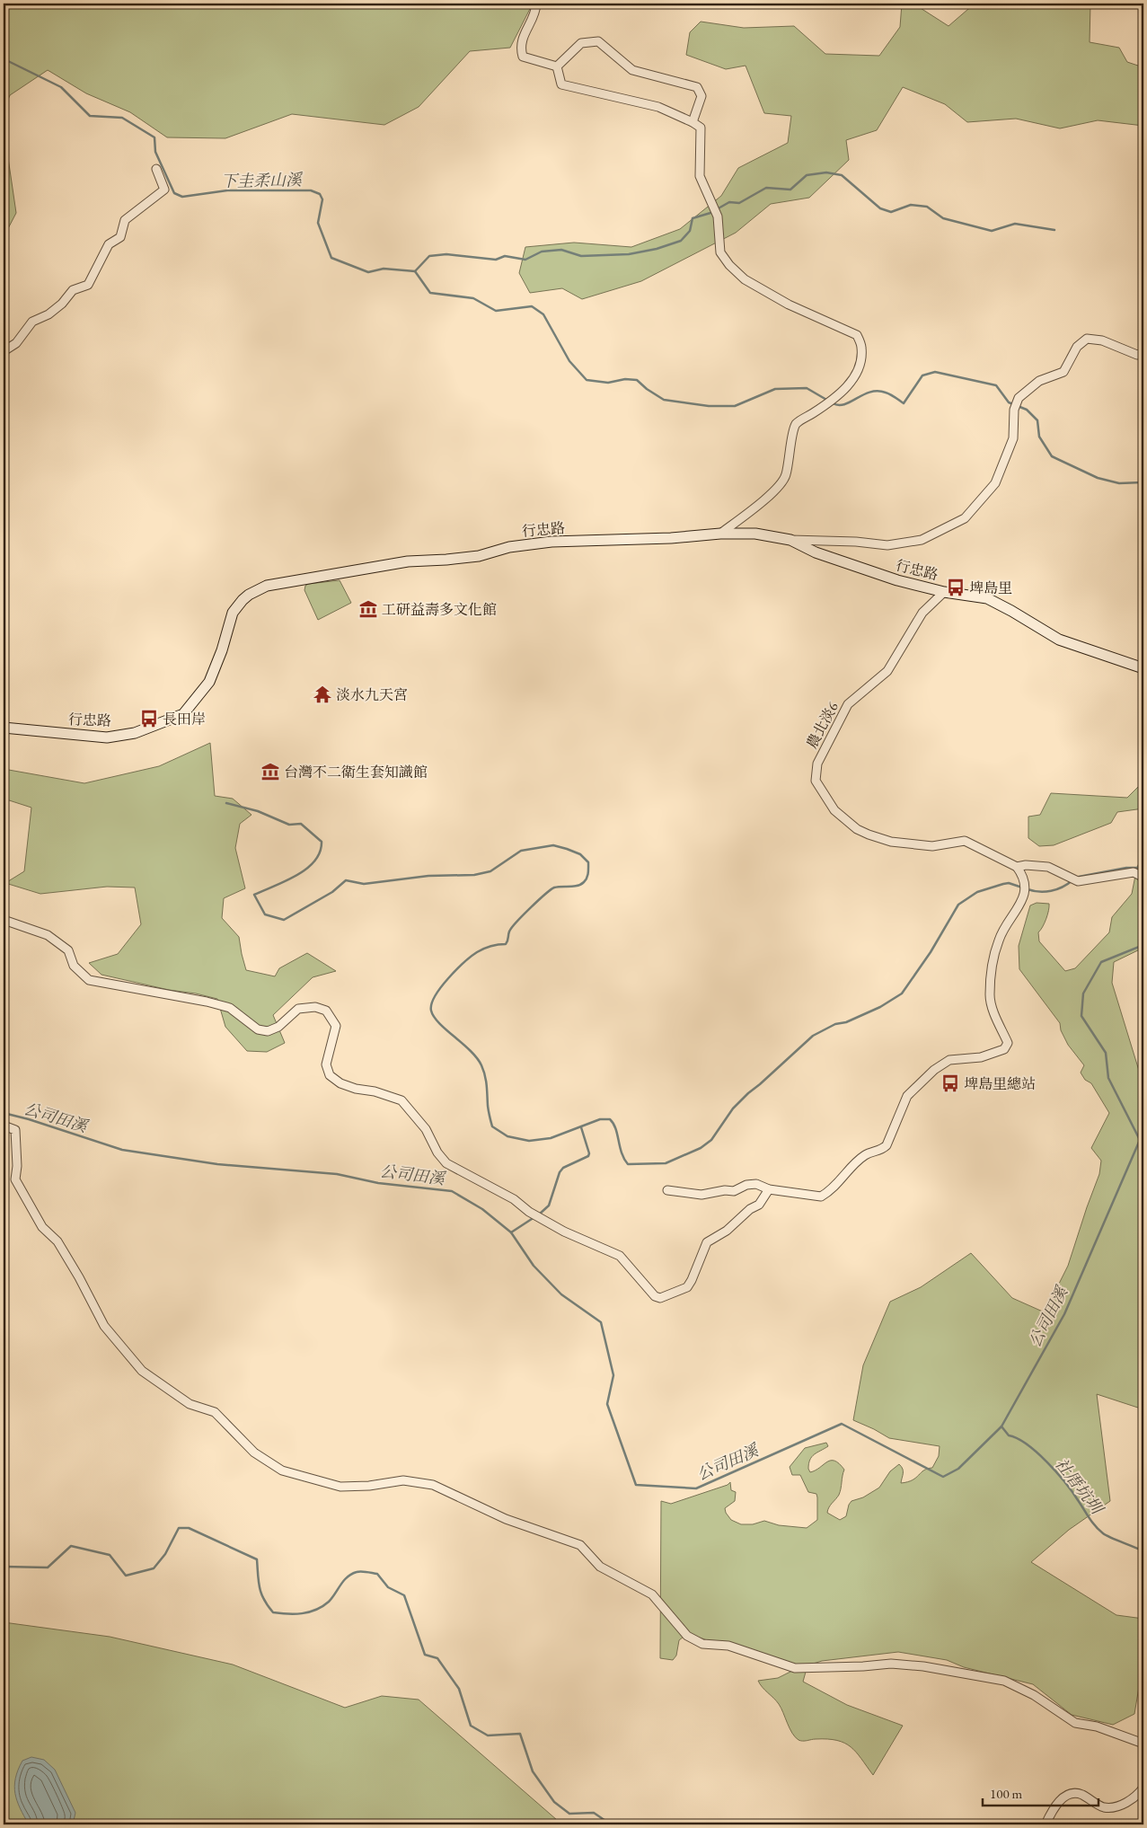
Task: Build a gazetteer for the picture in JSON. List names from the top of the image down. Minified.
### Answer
{"streets":{"street":["行忠路","農北淡6"]},"crossings":[["行忠路","農北淡6"]],"water":["下圭柔山溪","公司田溪","社厝坑圳"],"places":{"bus stop":["埤島里","長田岸","埤島里總站"],"museum":["工研益壽多文化館","台灣不二衛生套知識館"],"temple":["淡水九天宮"]},"scale_bar":"100 m"}
